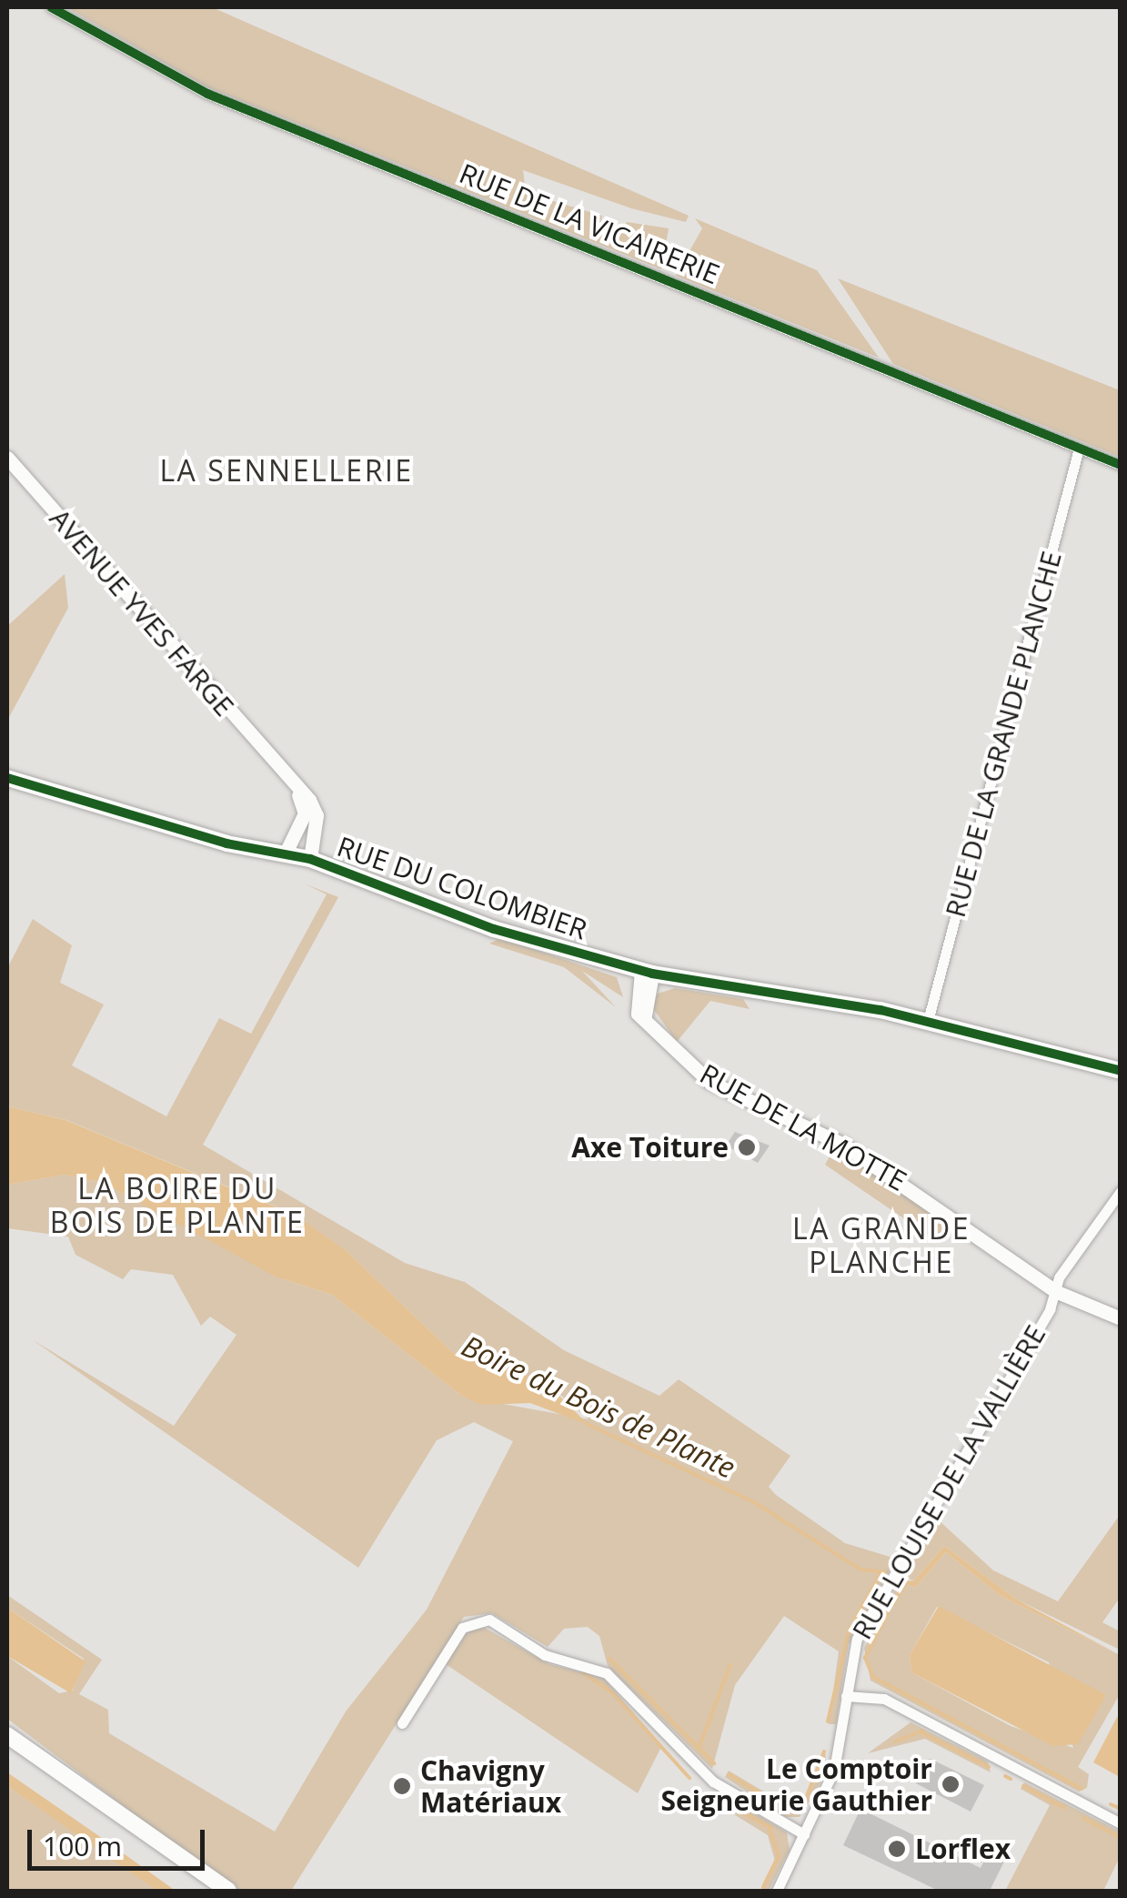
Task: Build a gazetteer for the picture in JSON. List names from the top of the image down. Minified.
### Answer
{"streets":{"main road":["RUE DU COLOMBIER"],"street":["RUE DE LA VICAIRERIE","AVENUE YVES FARGE","RUE DE LA GRANDE PLANCHE","RUE DE LA MOTTE","RUE LOUISE DE LA VALLIÈRE"]},"crossings":[["RUE DE LA VICAIRERIE","RUE DE LA GRANDE PLANCHE"],["AVENUE YVES FARGE","RUE DU COLOMBIER"],["RUE DE LA GRANDE PLANCHE","RUE DU COLOMBIER"],["RUE DU COLOMBIER","RUE DE LA MOTTE"],["RUE DE LA MOTTE","RUE LOUISE DE LA VALLIÈRE"]],"districts":["LA SENNELLERIE","LA BOIRE DU BOIS DE PLANTE","LA GRANDE PLANCHE"],"water":["Boire du Bois de Plante"],"places":["Axe Toiture","Le Comptoir Seigneurie Gauthier","Chavigny Matériaux","Lorflex"],"scale_bar":"100 m"}
